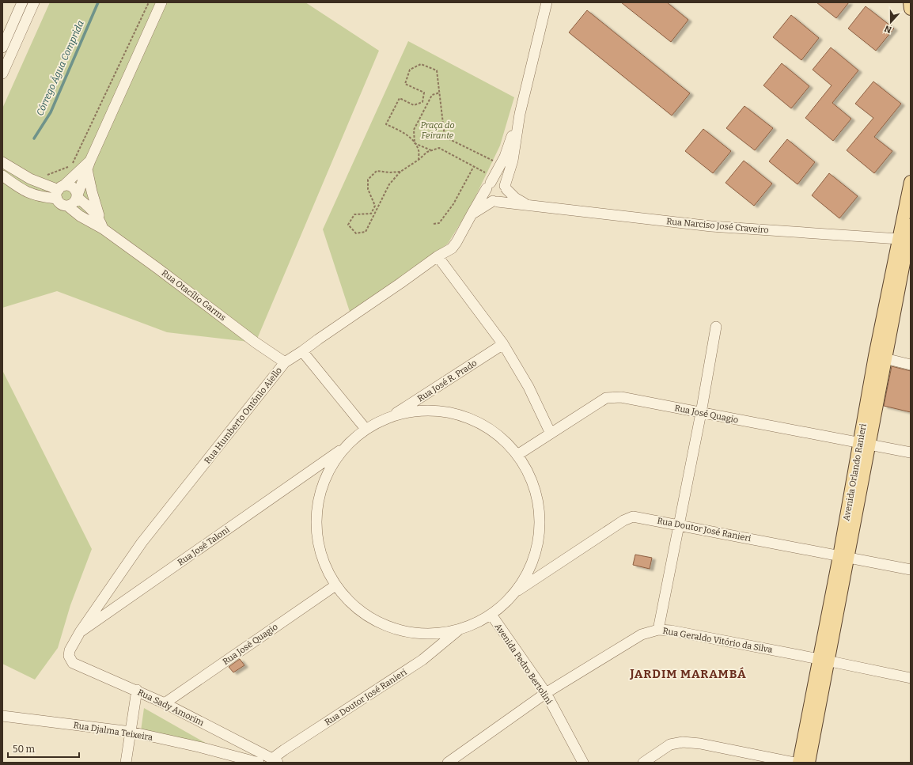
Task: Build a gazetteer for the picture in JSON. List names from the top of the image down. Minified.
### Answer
{"streets":{"main road":["Avenida Orlando Ranieri"],"street":["Rua Narciso José Craveiro","Rua Otacílio Garms","Rua José R. Prado","Rua José Quagio","Rua Humberto Ontõnio Aiello","Rua Doutor José Ranieri","Rua José Taloni","Rua Geraldo Vitório da Silva","Avenida Pedro Bertolini","Rua Sady Amorim","Rua Djalma Teixeira"]},"crossings":[["Rua Narciso José Craveiro","Avenida Orlando Ranieri"],["Rua Otacílio Garms","Rua Humberto Ontõnio Aiello"],["Rua José R. Prado","Avenida Pedro Bertolini"],["Rua José Quagio","Avenida Orlando Ranieri"],["Rua José Quagio","Avenida Pedro Bertolini"],["Rua José Quagio","Rua Sady Amorim"],["Rua Humberto Ontõnio Aiello","Rua José Taloni"],["Avenida Orlando Ranieri","Rua Doutor José Ranieri"],["Avenida Orlando Ranieri","Rua Geraldo Vitório da Silva"],["Rua Doutor José Ranieri","Avenida Pedro Bertolini"],["Rua Doutor José Ranieri","Rua Sady Amorim"],["Rua José Taloni","Avenida Pedro Bertolini"],["Rua José Taloni","Rua Sady Amorim"],["Rua Geraldo Vitório da Silva","Avenida Pedro Bertolini"]],"districts":["JARDIM MARAMBÁ"],"water":["Córrego Água Comprida"],"parks":["Praça do Feirante"],"scale_bar":"50 m","north":"bottom"}
